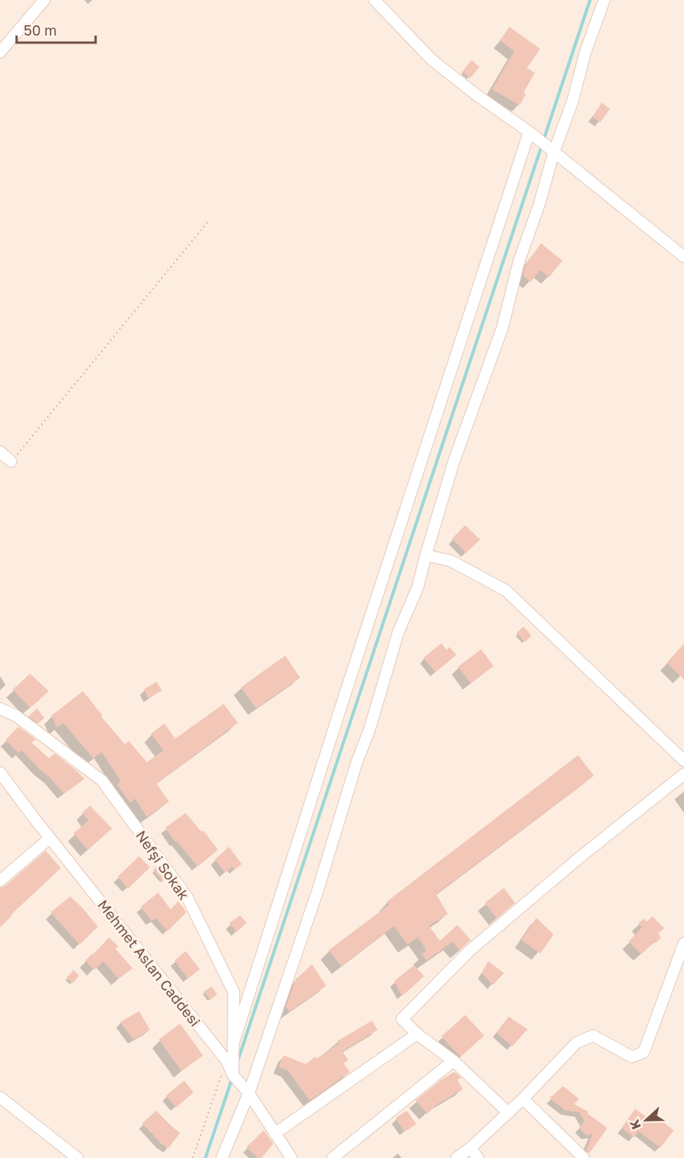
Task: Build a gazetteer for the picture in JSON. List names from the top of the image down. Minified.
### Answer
{"streets":{"street":["Nefşi Sokak","Mehmet Aslan Caddesi"]},"crossings":[["Nefşi Sokak","Mehmet Aslan Caddesi"]],"scale_bar":"50 m","north":"left"}
